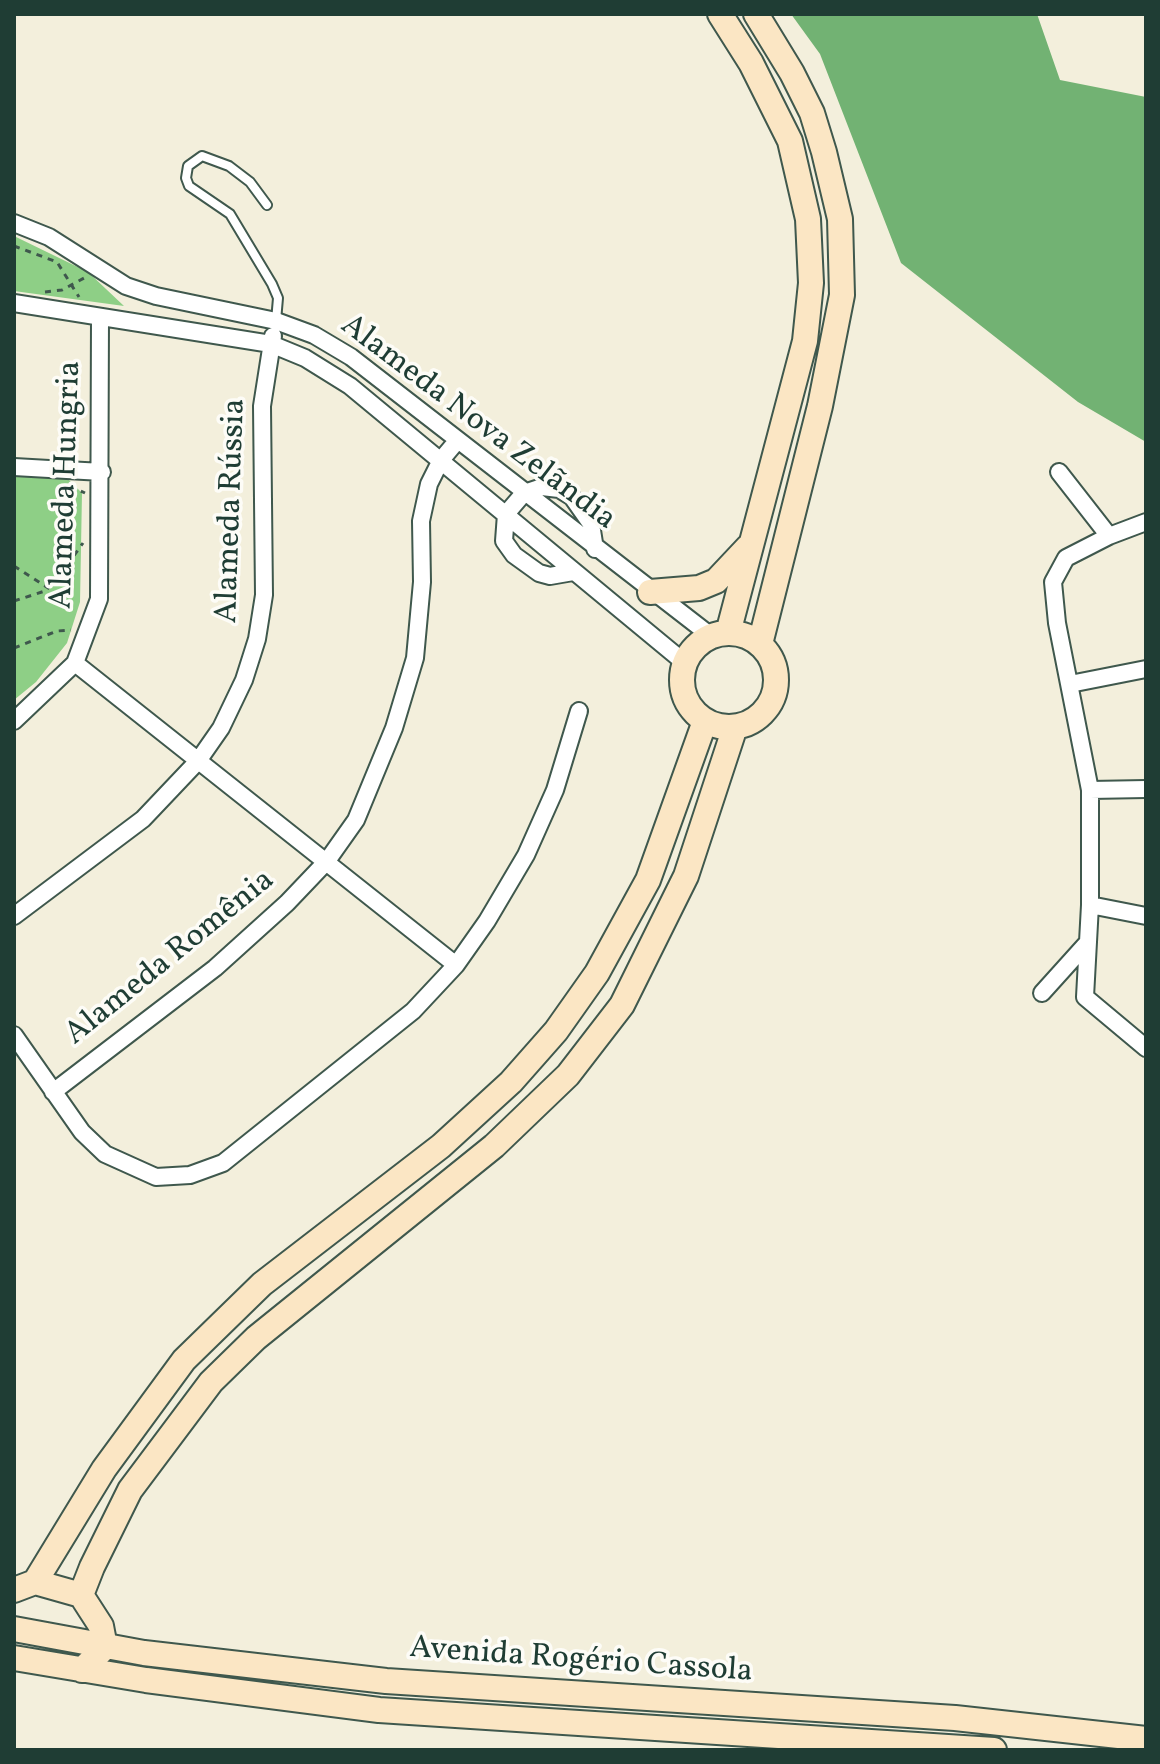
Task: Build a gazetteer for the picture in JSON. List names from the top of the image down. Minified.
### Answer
{"streets":{"main road":["Avenida Rogério Cassola"],"street":["Alameda Nova Zelãndia","Alameda Hungria","Alameda Rússia","Alameda Romênia"]},"crossings":[["Alameda Nova Zelãndia","Alameda Hungria"],["Alameda Nova Zelãndia","Alameda Rússia"],["Alameda Nova Zelãndia","Alameda Romênia"]]}
